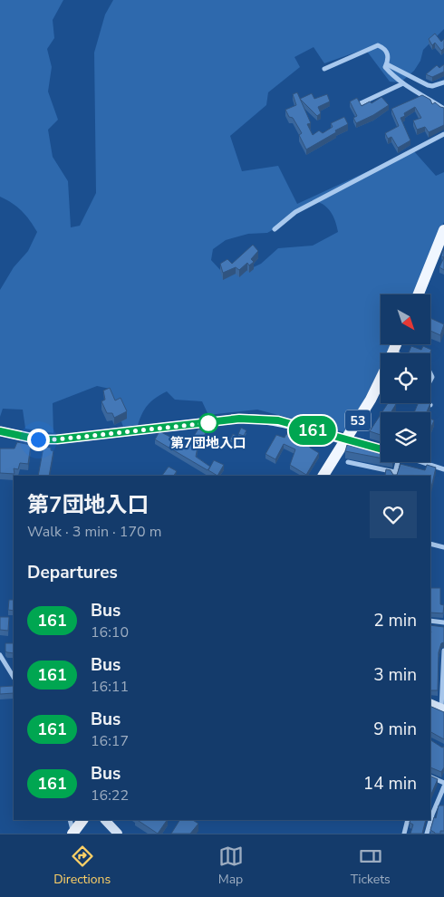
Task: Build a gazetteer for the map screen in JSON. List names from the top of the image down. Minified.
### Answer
{"streets":{"main road":["53"]},"places":["第7団地入口"],"lines":["bus line 161"],"north":"bottom right","page":{"on_map":"161","heading":[["第7団地入口","Walk · 3 min · 170 m"],"Departures"],"list":[{"mark":"161","name":"Bus","note":"16:10","value":"2 min"},{"mark":"161","name":"Bus","note":"16:11","value":"3 min"},{"mark":"161","name":"Bus","note":"16:17","value":"9 min"},{"mark":"161","name":"Bus","note":"16:22","value":"14 min"}],"tabs":["Directions","Map","Tickets"]}}
